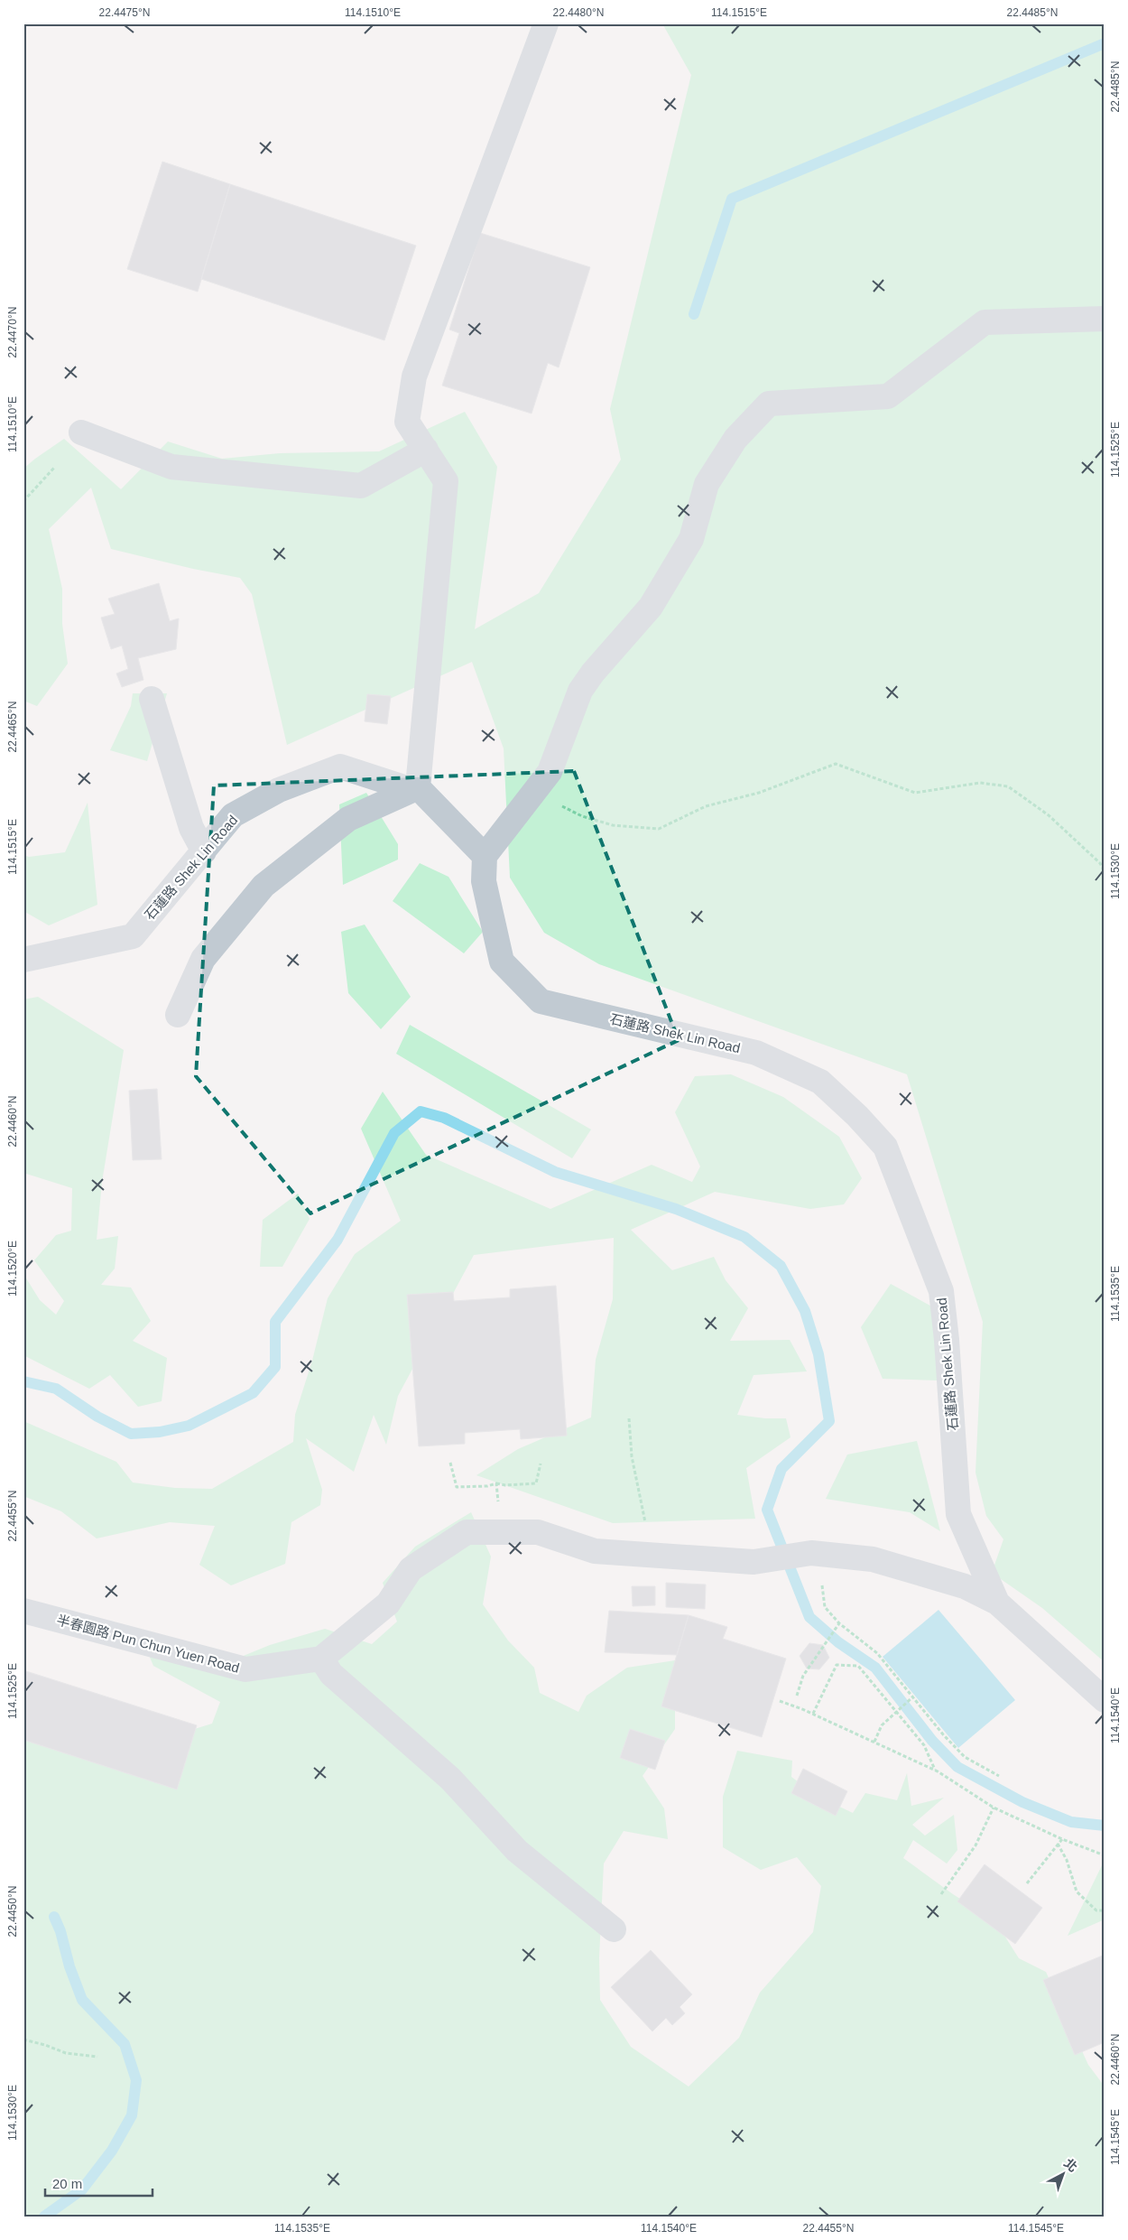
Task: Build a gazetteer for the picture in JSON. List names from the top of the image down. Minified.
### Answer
{"streets":{"street":["石蓮路 Shek Lin Road","半春園路 Pun Chun Yuen Road"]},"scale_bar":"20 m","north":"top right","coordinates":["22.4475°N","114.1510°E","22.4480°N","114.1515°E","22.4485°N","22.4470°N","114.1525°E","22.4465°N","114.1530°E","22.4460°N","114.1520°E","114.1535°E","22.4455°N","114.1540°E","22.4450°N","114.1545°E"]}
